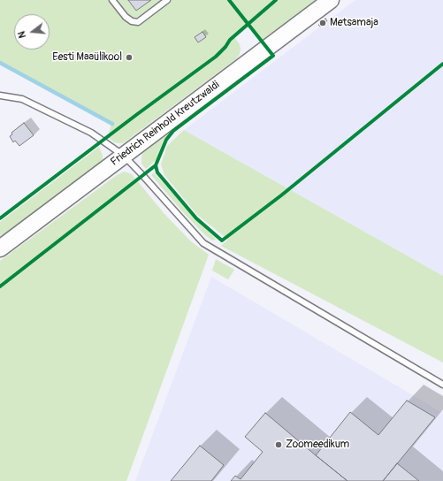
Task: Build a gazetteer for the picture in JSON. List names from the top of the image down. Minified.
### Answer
{"streets":{"main road":["Friedrich Reinhold Kreutzwaldi"]},"places":["Metsamaja","Eesti Maaülikool","Zoomeedikum"],"north":"left"}
